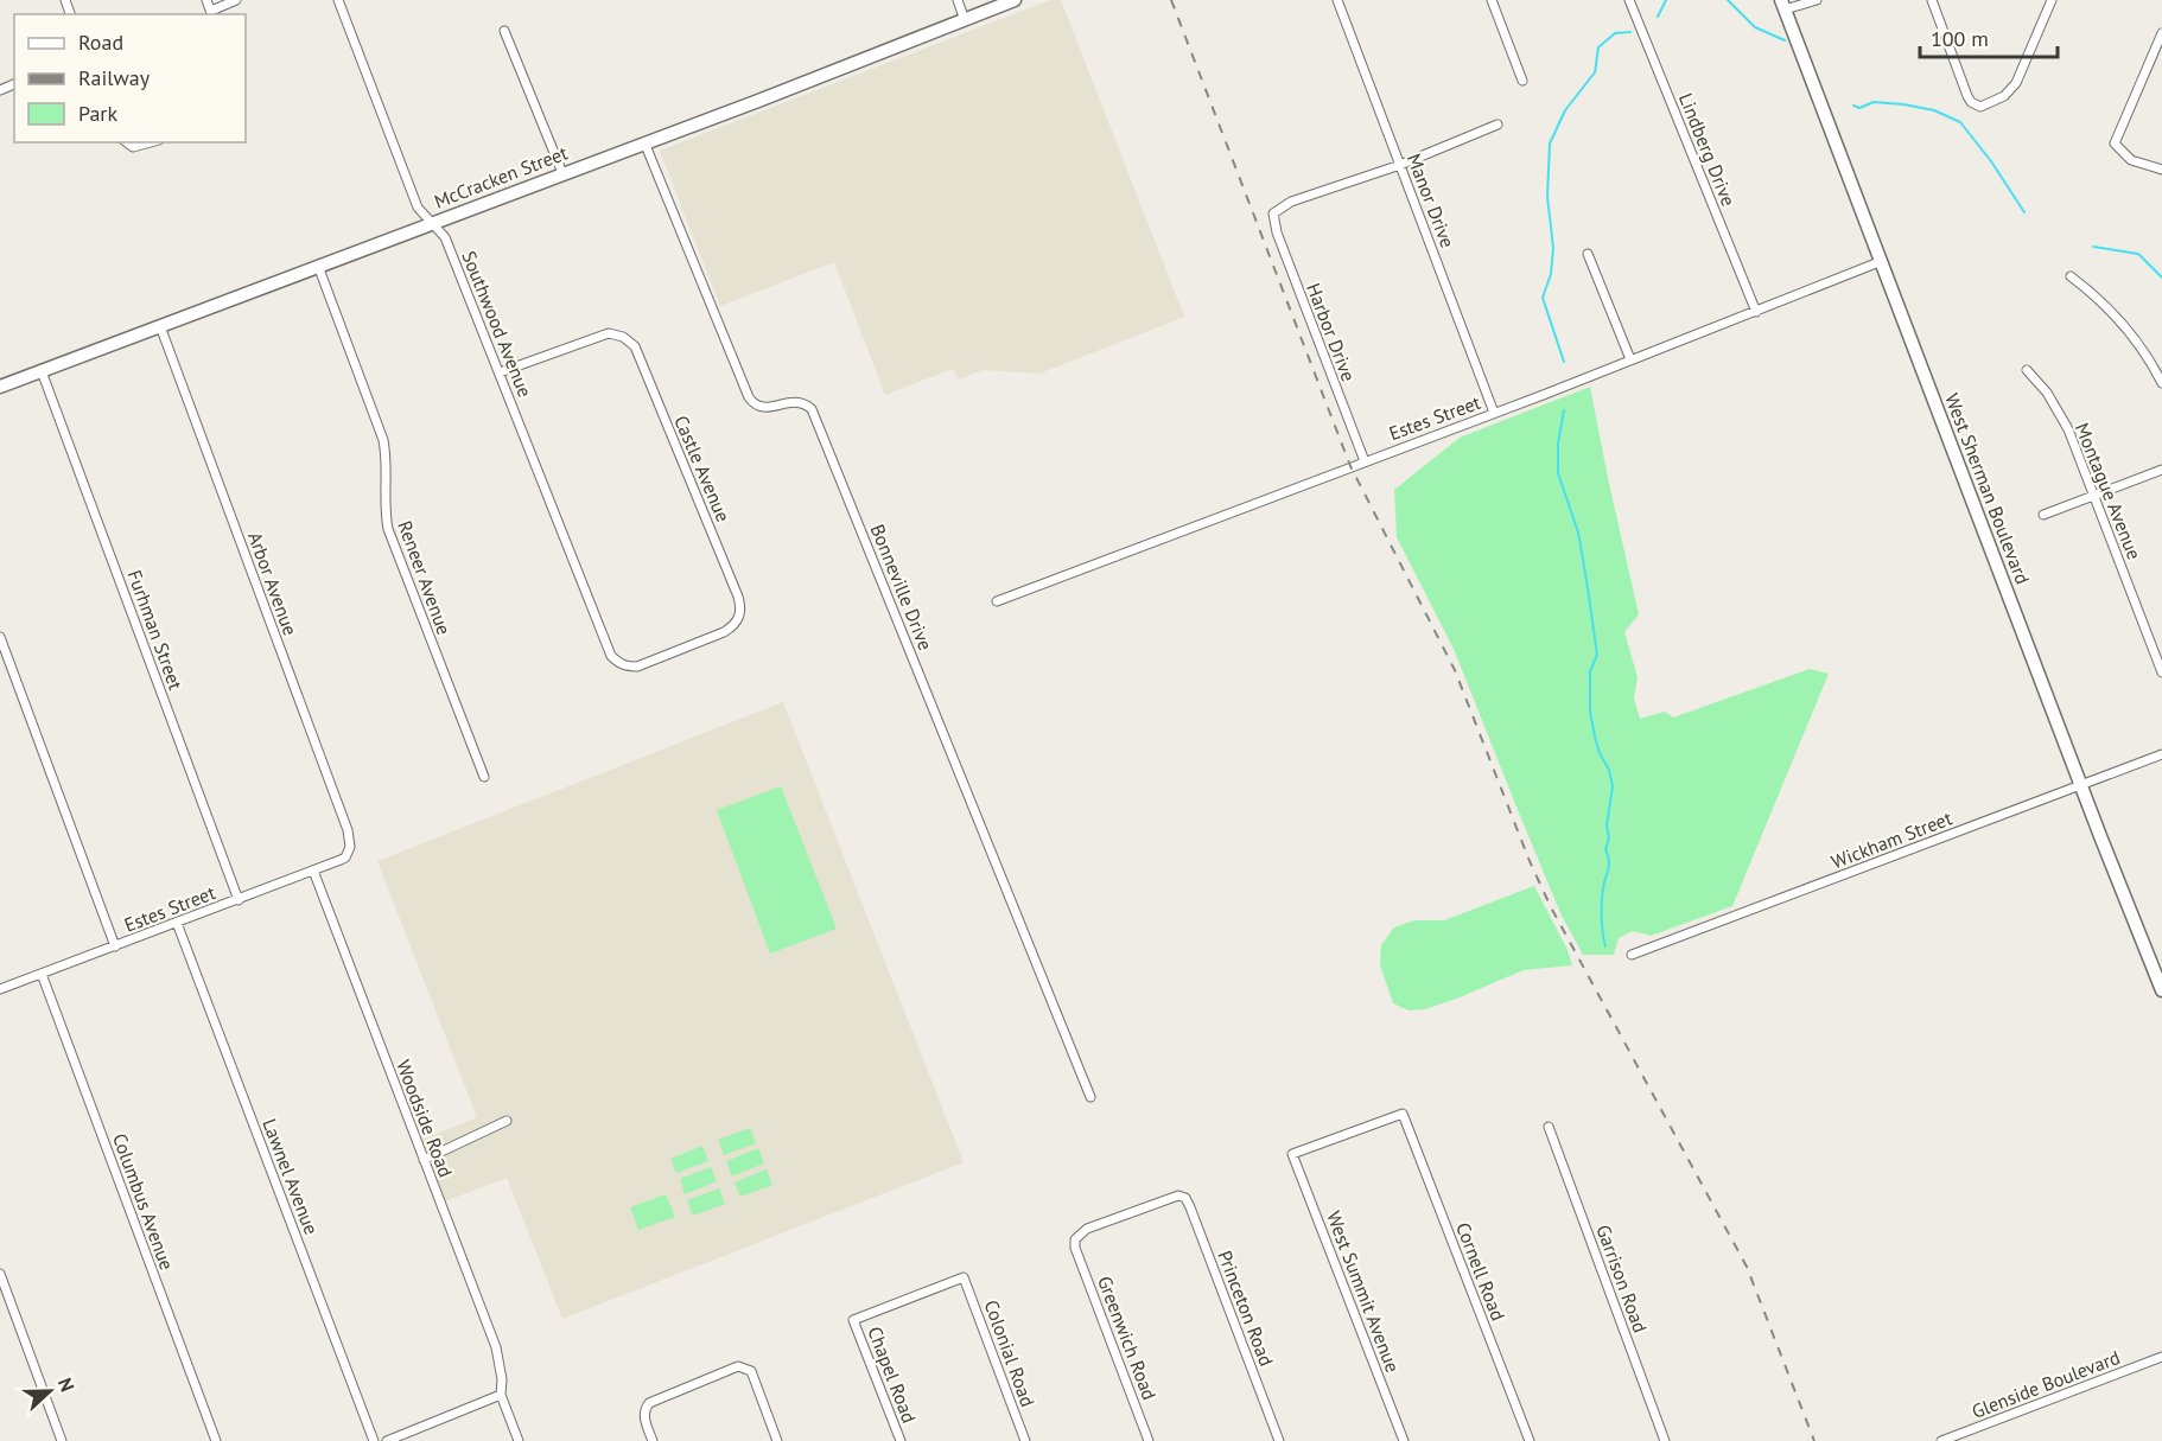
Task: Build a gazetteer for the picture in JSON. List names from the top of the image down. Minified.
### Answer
{"streets":{"street":["Lindberg Drive","McCracken Street","Manor Drive","Southwood Avenue","Harbor Drive","Estes Street","Castle Avenue","West Sherman Boulevard","Montague Avenue","Reneer Avenue","Arbor Avenue","Bonneville Drive","Furhman Street","Wickham Street","Woodside Road","Lawnel Avenue","Columbus Avenue","Cornell Road","Garrison Road","West Summit Avenue","Princeton Road","Greenwich Road","Colonial Road","Chapel Road","Glenside Boulevard"]},"crossings":[["Lindberg Drive","Estes Street"],["McCracken Street","Southwood Avenue"],["McCracken Street","Reneer Avenue"],["McCracken Street","Arbor Avenue"],["McCracken Street","Bonneville Drive"],["McCracken Street","Furhman Street"],["Manor Drive","Harbor Drive"],["Manor Drive","Estes Street"],["Southwood Avenue","Castle Avenue"],["Harbor Drive","Estes Street"],["Estes Street","West Sherman Boulevard"],["Estes Street","Arbor Avenue"],["Estes Street","Furhman Street"],["Estes Street","Woodside Road"],["Estes Street","Lawnel Avenue"],["Estes Street","Columbus Avenue"],["West Sherman Boulevard","Wickham Street"],["Cornell Road","West Summit Avenue"],["Princeton Road","Greenwich Road"],["Colonial Road","Chapel Road"]],"legend":["Road","Railway","Park"],"scale_bar":"100 m","north":"right"}
